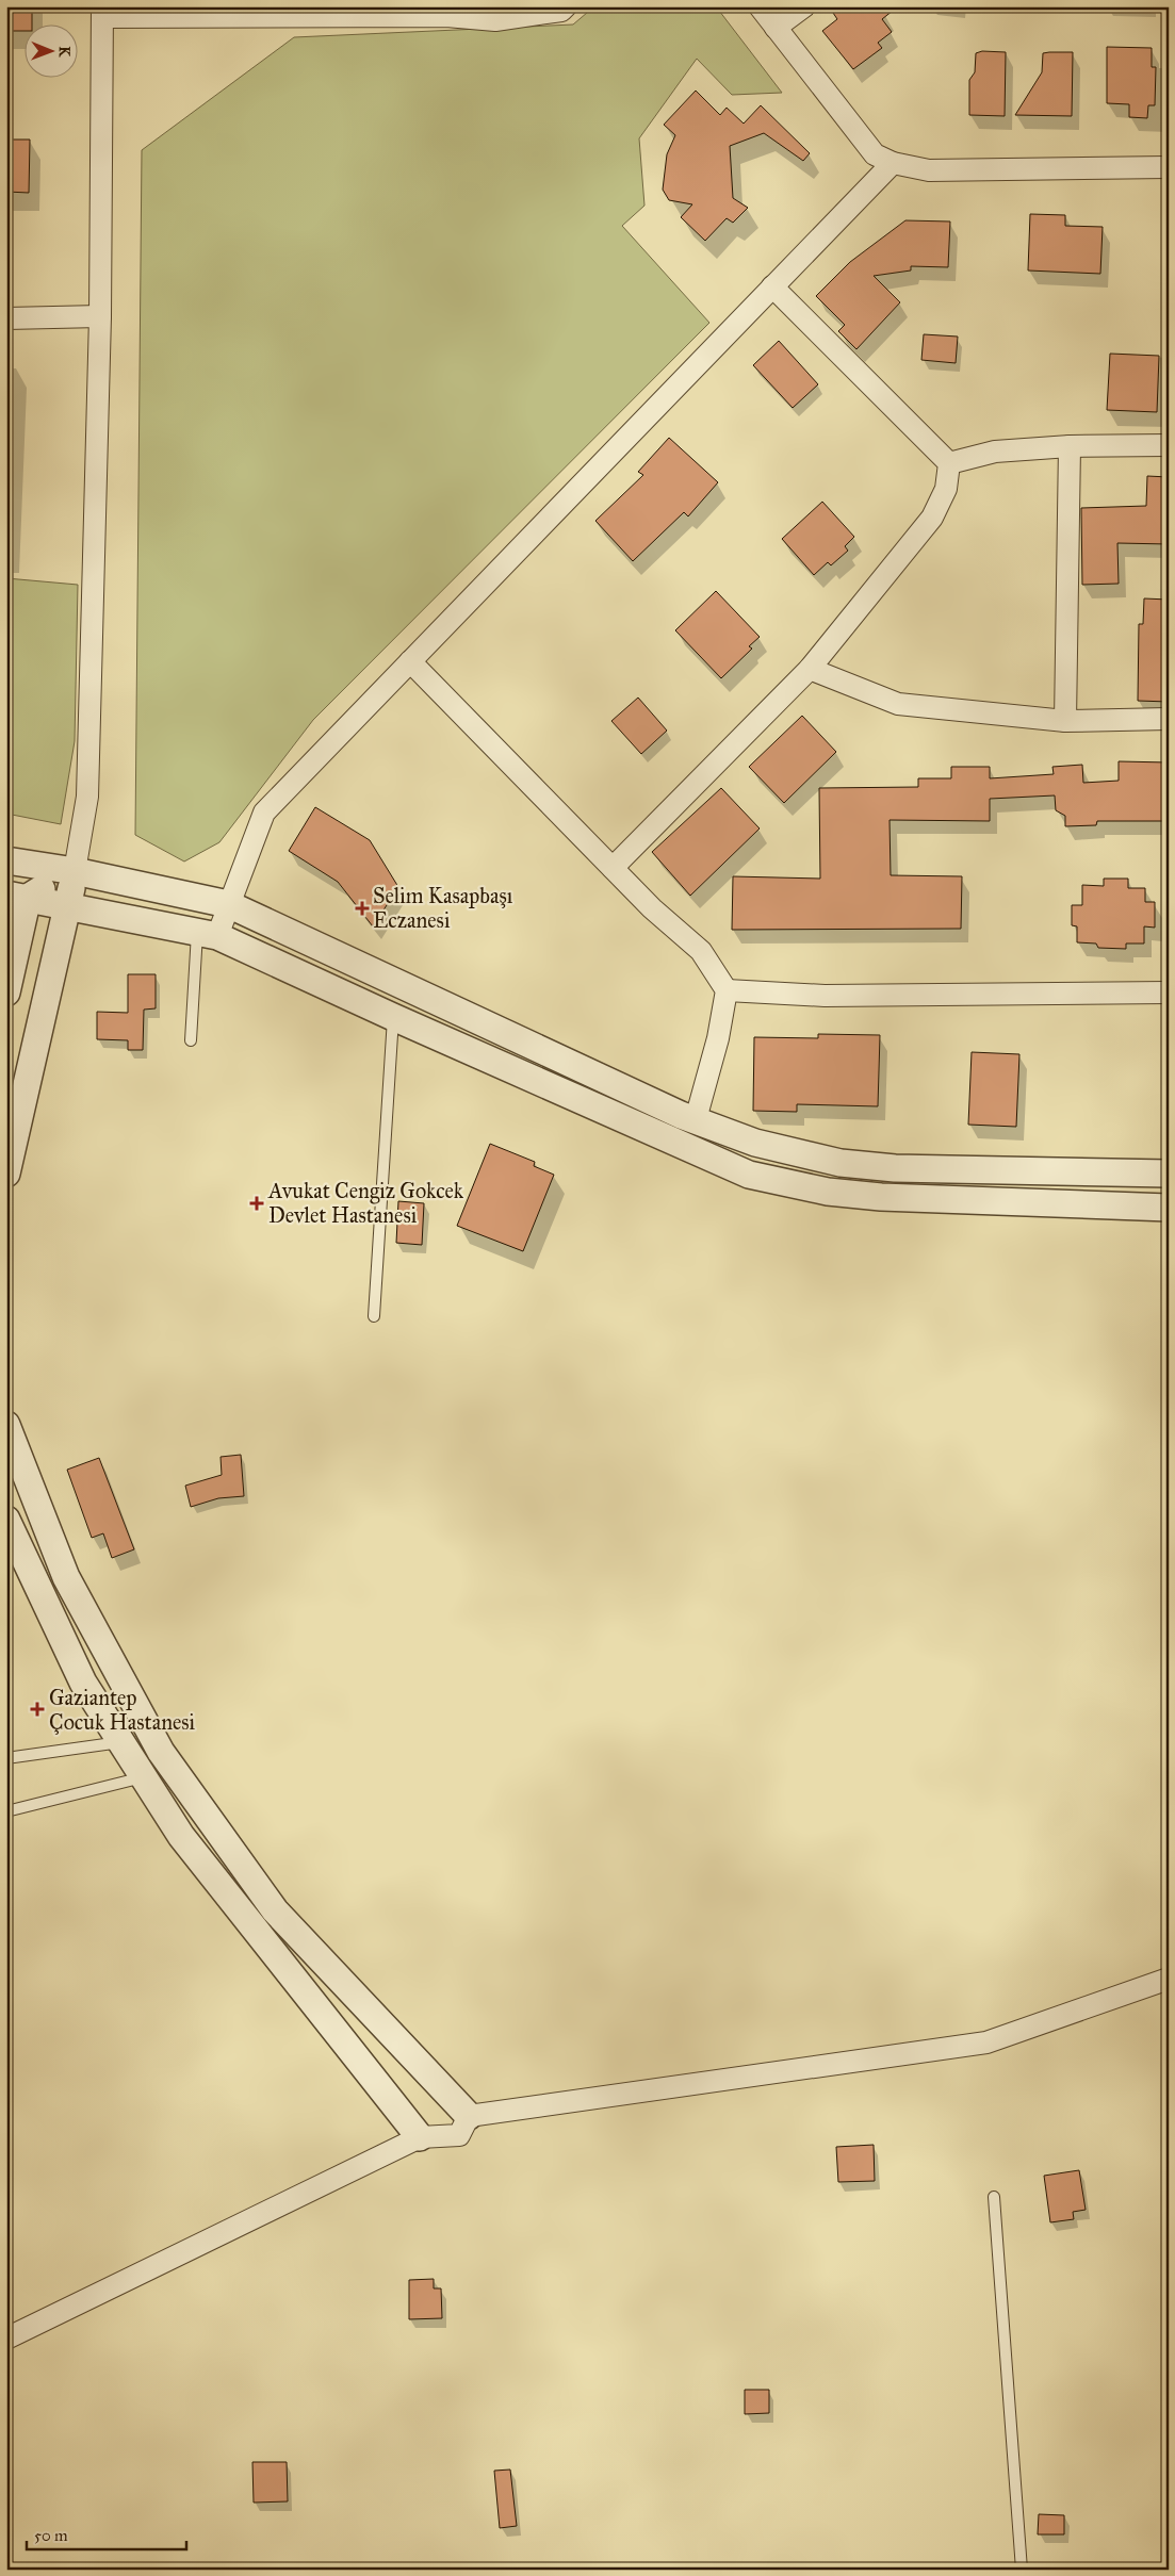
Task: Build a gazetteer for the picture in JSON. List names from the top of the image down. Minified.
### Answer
{"places":{"health":["Selim Kasapbaşı Eczanesi","Avukat Cengiz Gokcek Devlet Hastanesi","Gaziantep Çocuk Hastanesi"]},"scale_bar":"50 m","north":"right"}
